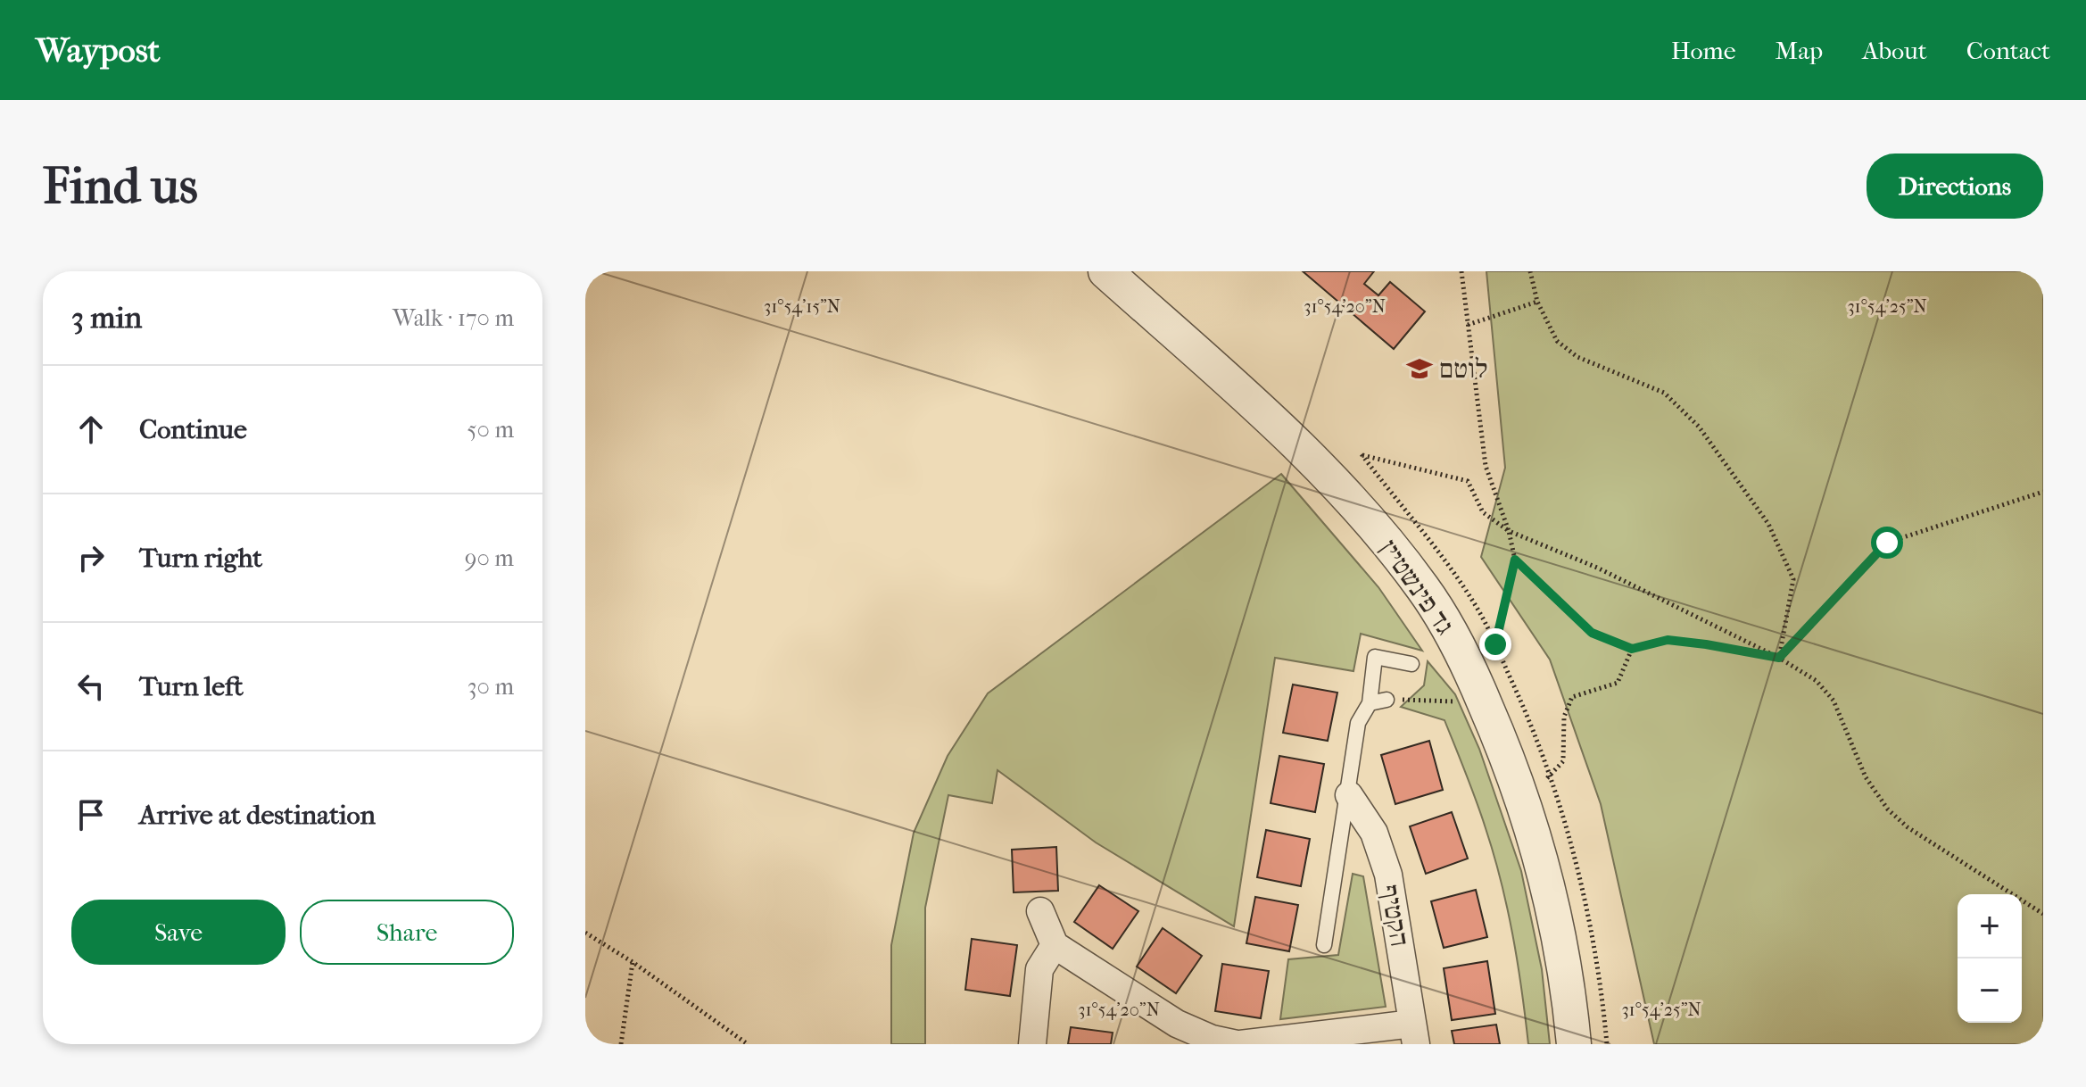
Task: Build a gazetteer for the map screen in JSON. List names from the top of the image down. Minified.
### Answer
{"streets":{"street":["גד פינשטיין","הקטיף"]},"places":{"school or university":["לוטם"]},"page":{"header":"Waypost","nav":["Home","Map","About","Contact"],"buttons":["Directions",["Save","Share"]],"title":"Find us","heading":["3 min","Walk · 170 m"],"list":[["Continue","50 m"],["Turn right","90 m"],["Turn left","30 m"],"Arrive at destination"],"map_buttons":["+","−"]},"coordinates":["31°54'15\"N","31°54'20\"N","31°54'25\"N"]}
